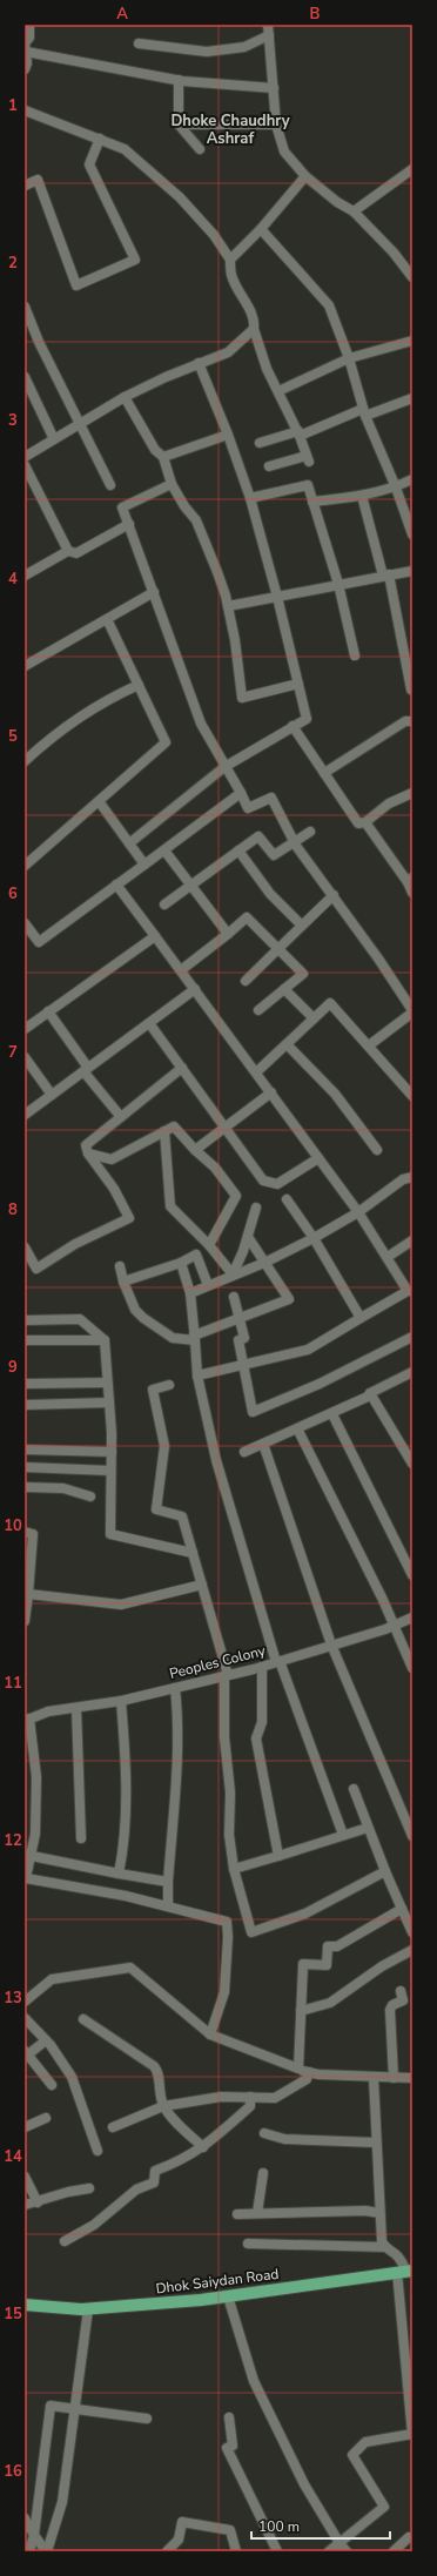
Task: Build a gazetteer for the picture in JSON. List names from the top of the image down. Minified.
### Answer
{"streets":{"main road":["Dhok Saiydan Road"],"street":["Peoples Colony"]},"districts":["Dhoke Chaudhry Ashraf"],"scale_bar":"100 m","grid":{"columns":["A","B"],"rows":["1","2","3","4","5","6","7","8","9","10","11","12","13","14","15","16"]}}
